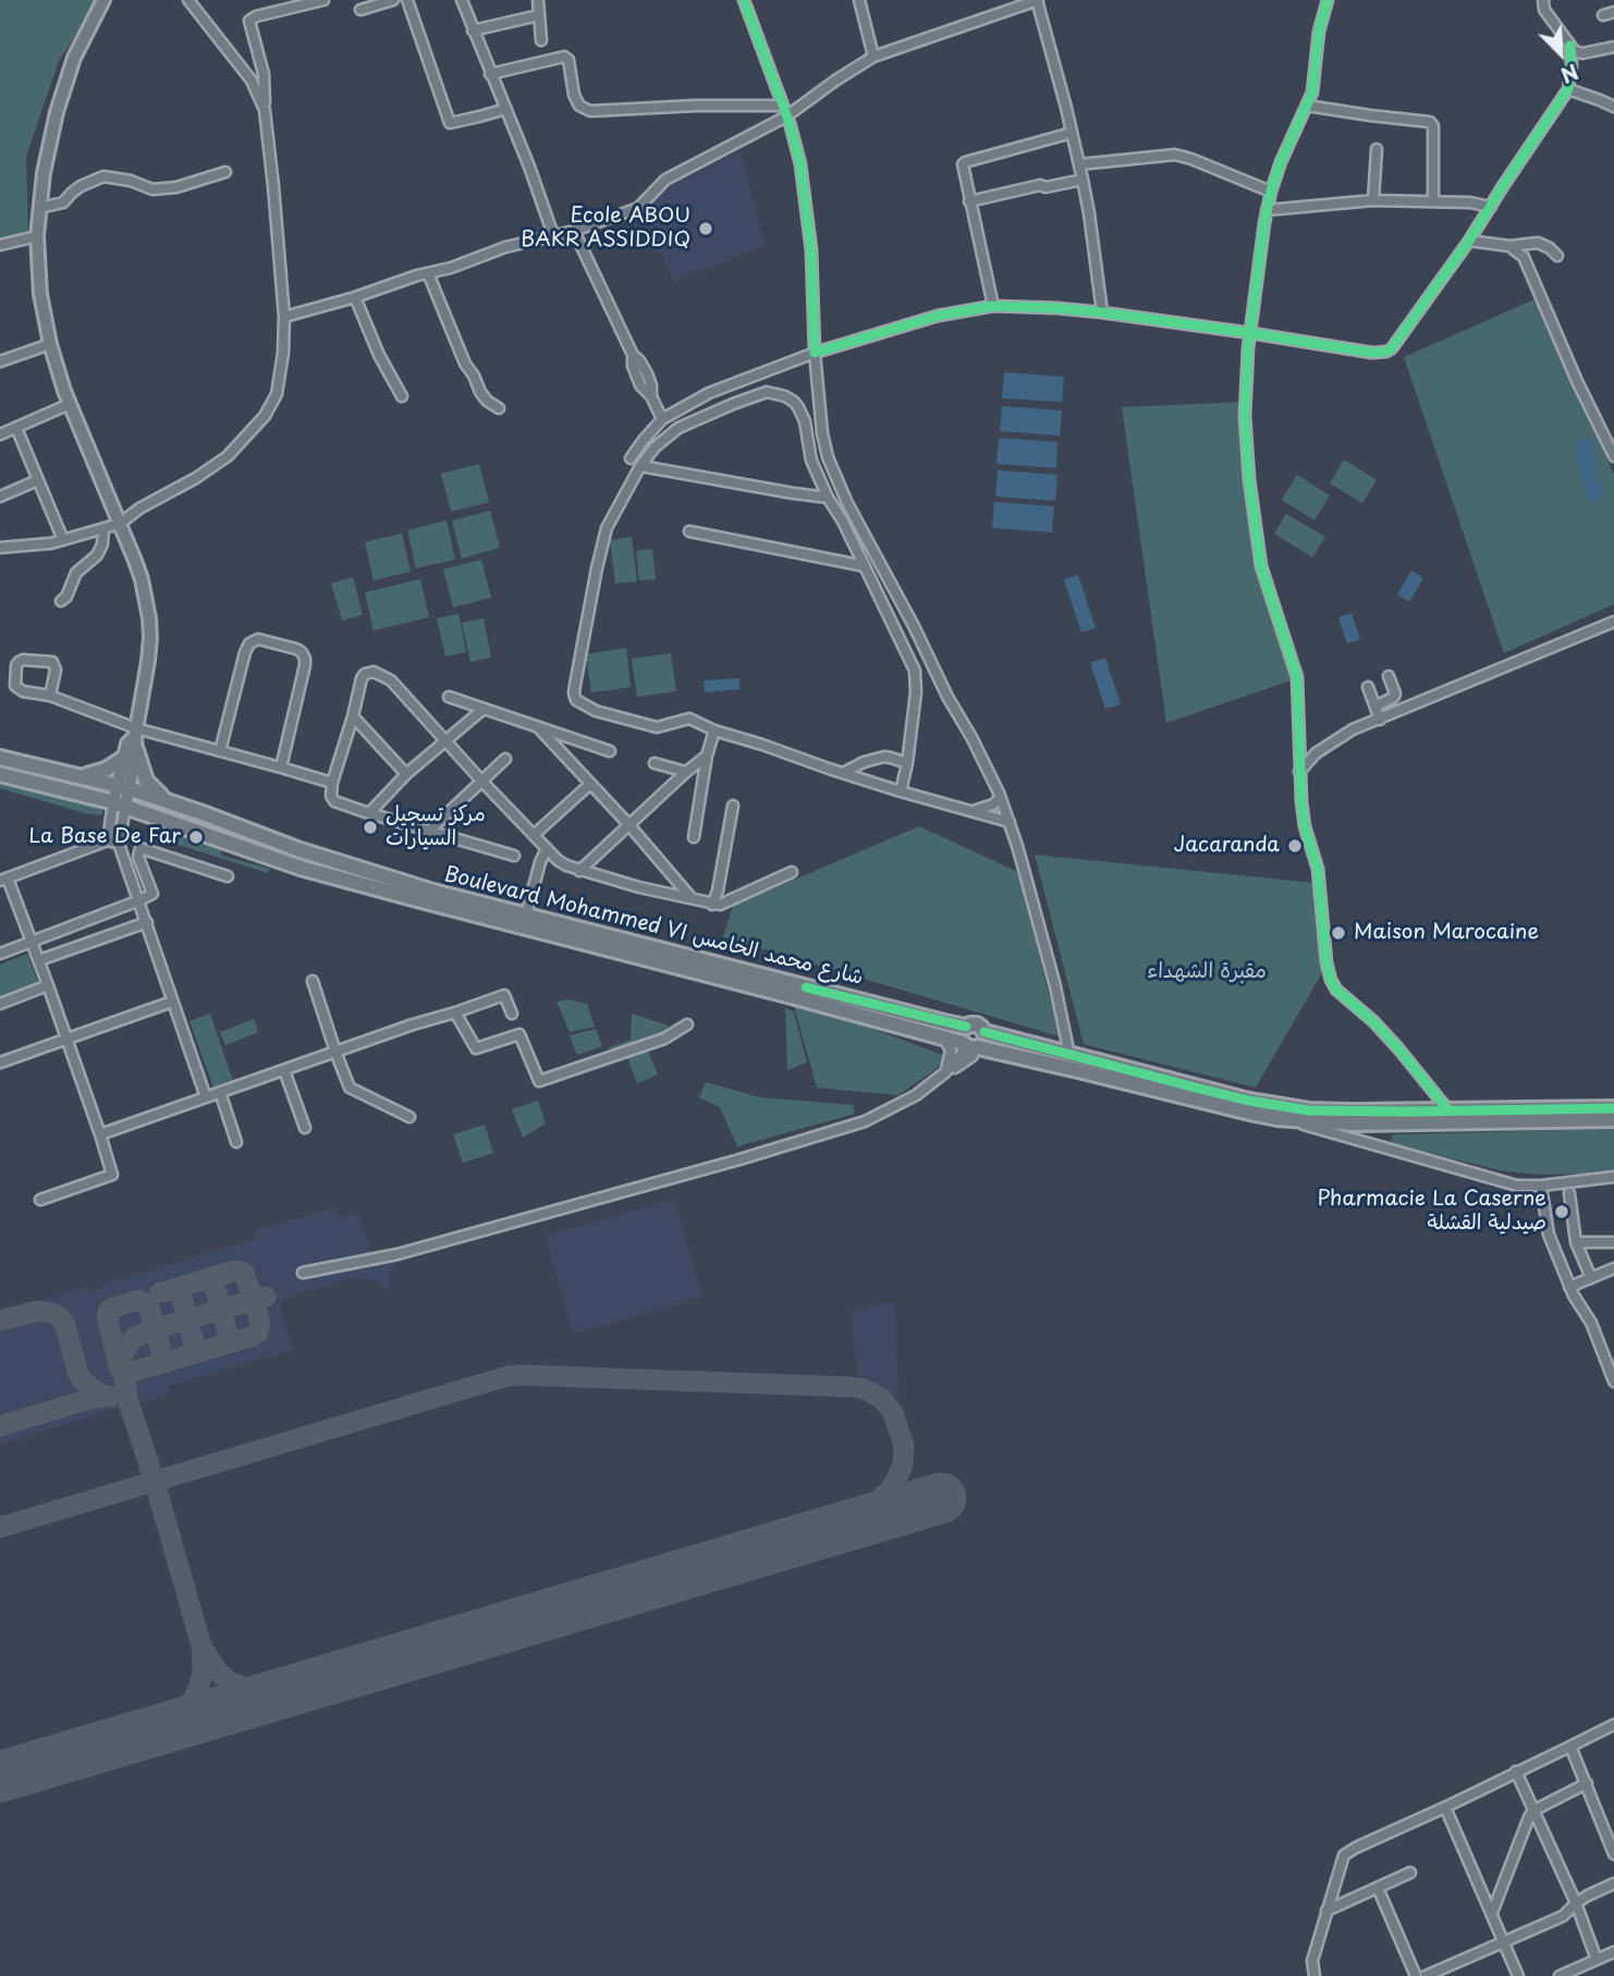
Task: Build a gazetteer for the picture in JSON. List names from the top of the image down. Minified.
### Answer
{"streets":{"main road":["Boulevard Mohammed VI شارع محمد الخامس"]},"parks":["مقبرة الشهداء"],"places":["Ecole ABOU BAKR ASSIDDIQ","مركز تسجيل السيارات","La Base De Far","Jacaranda","Maison Marocaine","Pharmacie La Caserne صيدلية القشلة"],"north":"bottom right"}
